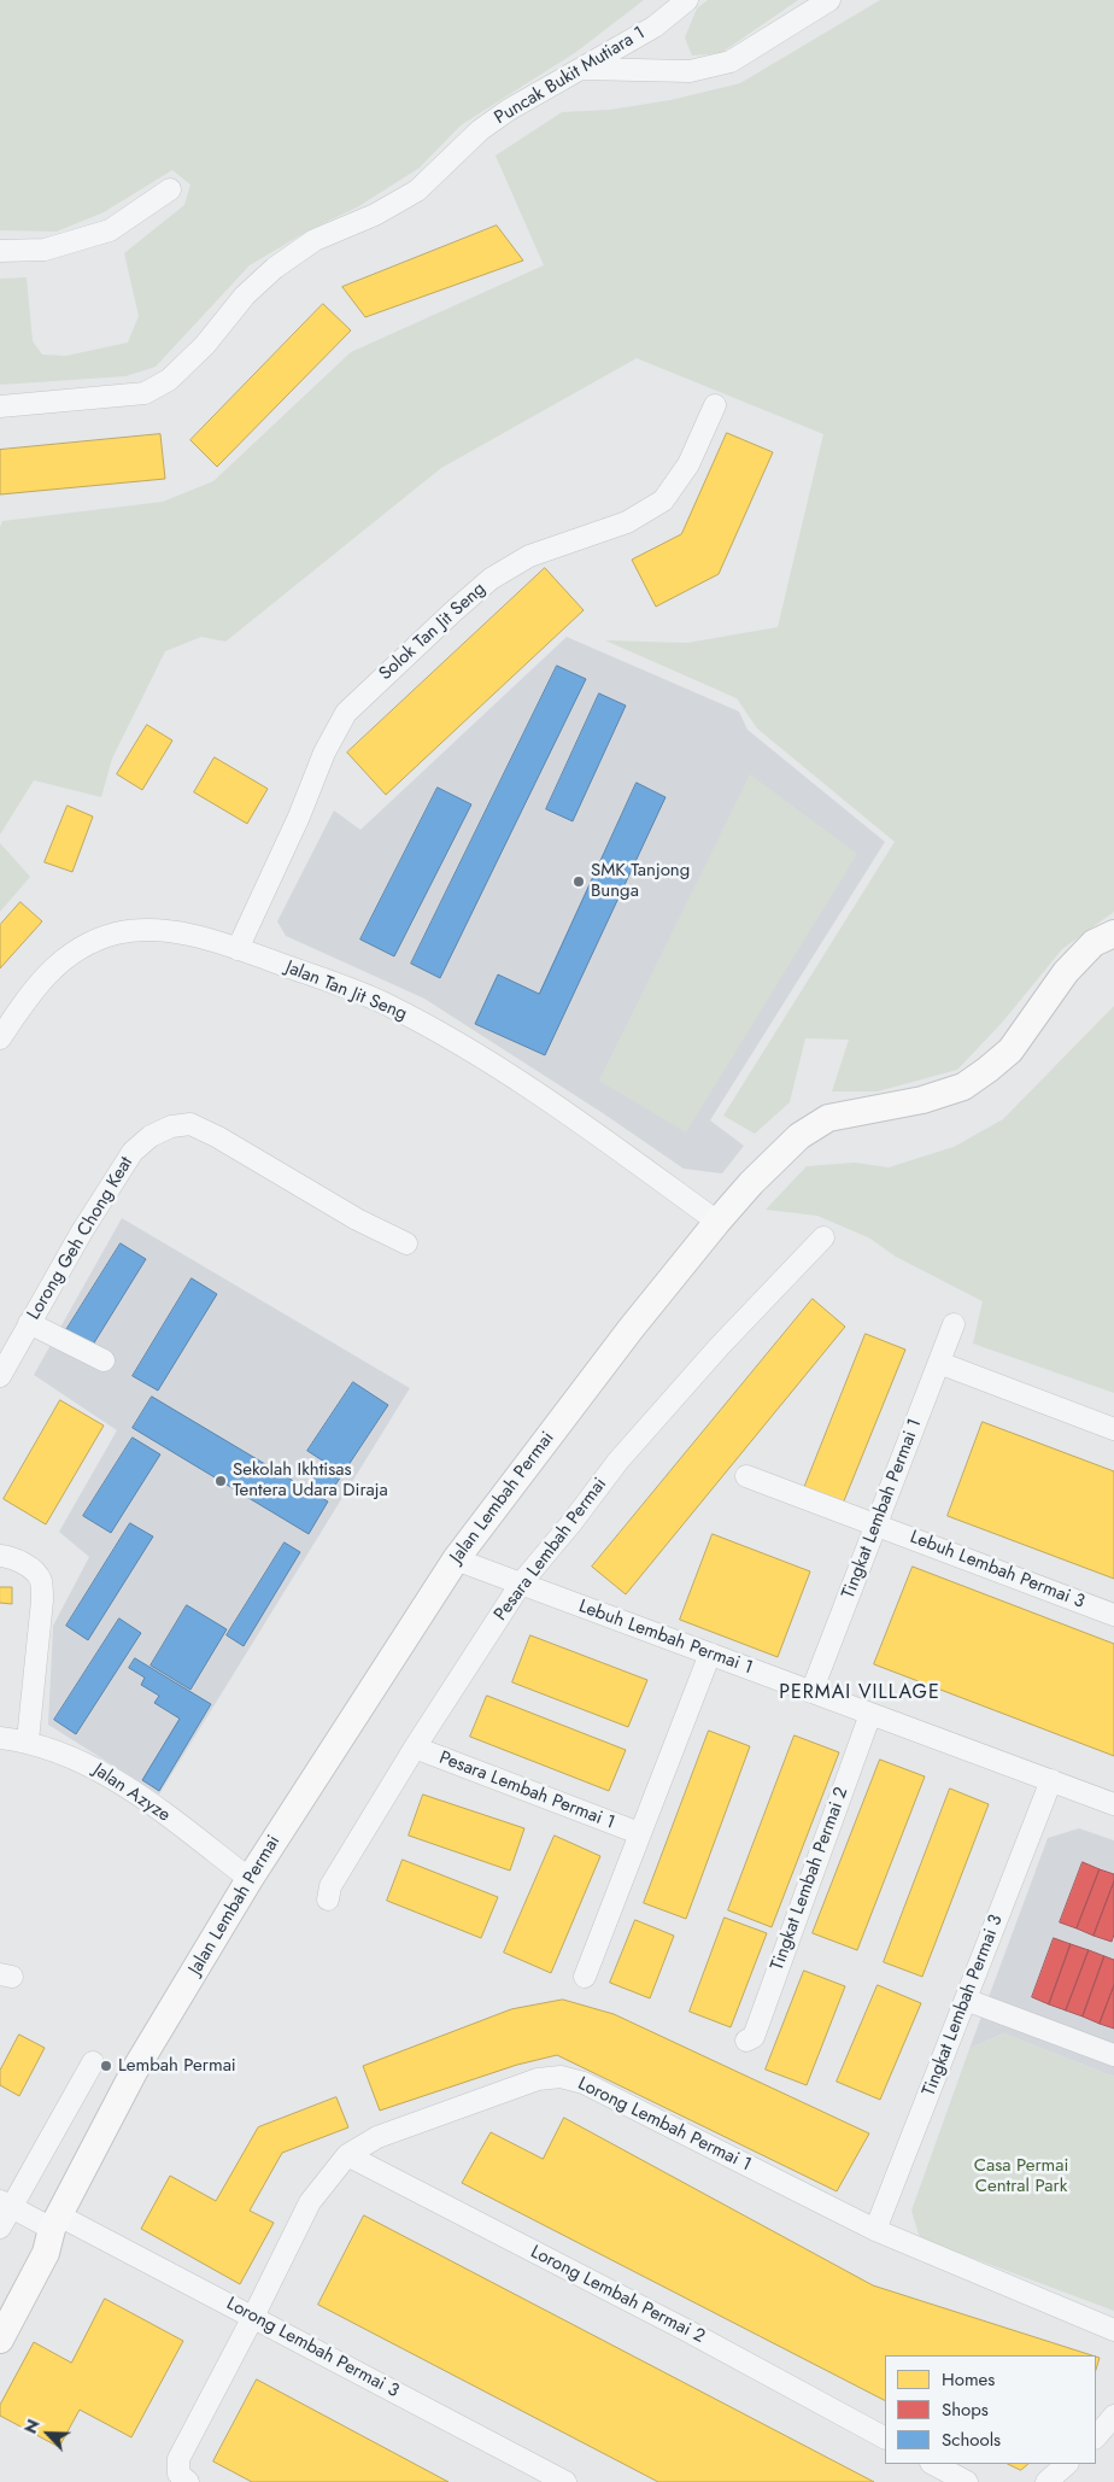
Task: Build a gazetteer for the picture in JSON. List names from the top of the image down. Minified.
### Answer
{"streets":{"main road":["Jalan Lembah Permai"],"street":["Puncak Bukit Mutiara 1","Solok Tan Jit Seng","Jalan Tan Jit Seng","Lorong Geh Chong Keat","Tingkat Lembah Permai 1","Pesara Lembah Permai","Lebuh Lembah Permai 3","Lebuh Lembah Permai 1","Pesara Lembah Permai 1","Jalan Azyze","Tingkat Lembah Permai 2","Tingkat Lembah Permai 3","Lorong Lembah Permai 1","Lorong Lembah Permai 2","Lorong Lembah Permai 3"]},"crossings":[["Solok Tan Jit Seng","Jalan Tan Jit Seng"],["Jalan Tan Jit Seng","Jalan Lembah Permai"],["Jalan Lembah Permai","Lebuh Lembah Permai 1"],["Jalan Lembah Permai","Jalan Azyze"],["Jalan Lembah Permai","Lorong Lembah Permai 3"],["Tingkat Lembah Permai 1","Lebuh Lembah Permai 3"],["Tingkat Lembah Permai 1","Lebuh Lembah Permai 1"],["Pesara Lembah Permai","Lebuh Lembah Permai 1"],["Pesara Lembah Permai","Pesara Lembah Permai 1"],["Lebuh Lembah Permai 1","Tingkat Lembah Permai 2"],["Lebuh Lembah Permai 1","Tingkat Lembah Permai 3"],["Tingkat Lembah Permai 3","Lorong Lembah Permai 1"],["Lorong Lembah Permai 1","Lorong Lembah Permai 2"],["Lorong Lembah Permai 1","Lorong Lembah Permai 3"]],"districts":["PERMAI VILLAGE"],"parks":["Casa Permai Central Park"],"places":["SMK Tanjong Bunga","Sekolah Ikhtisas Tentera Udara Diraja","Lembah Permai"],"legend":["Homes","Shops","Schools"],"north":"top left"}
